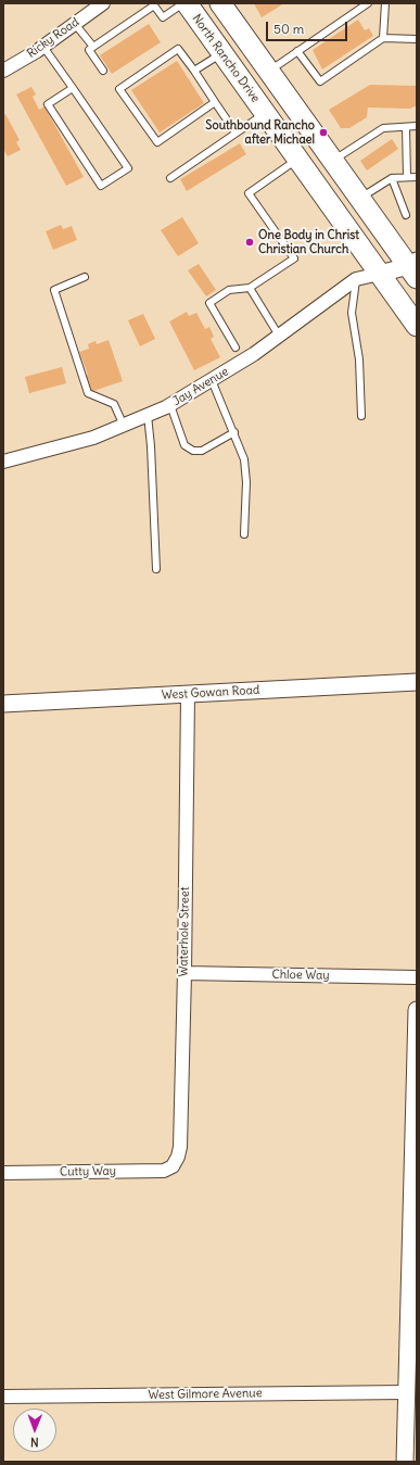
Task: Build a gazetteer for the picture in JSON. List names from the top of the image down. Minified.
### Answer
{"streets":{"main road":["North Rancho Drive"],"street":["Ricky Road","Jay Avenue","West Gowan Road","Waterhole Street","Chloe Way","Cutty Way","West Gilmore Avenue"]},"crossings":[["North Rancho Drive","Jay Avenue"],["West Gowan Road","Waterhole Street"],["Waterhole Street","Chloe Way"],["Waterhole Street","Cutty Way"]],"places":["Southbound Rancho after Michael","One Body in Christ Christian Church"],"scale_bar":"50 m","north":"bottom"}
